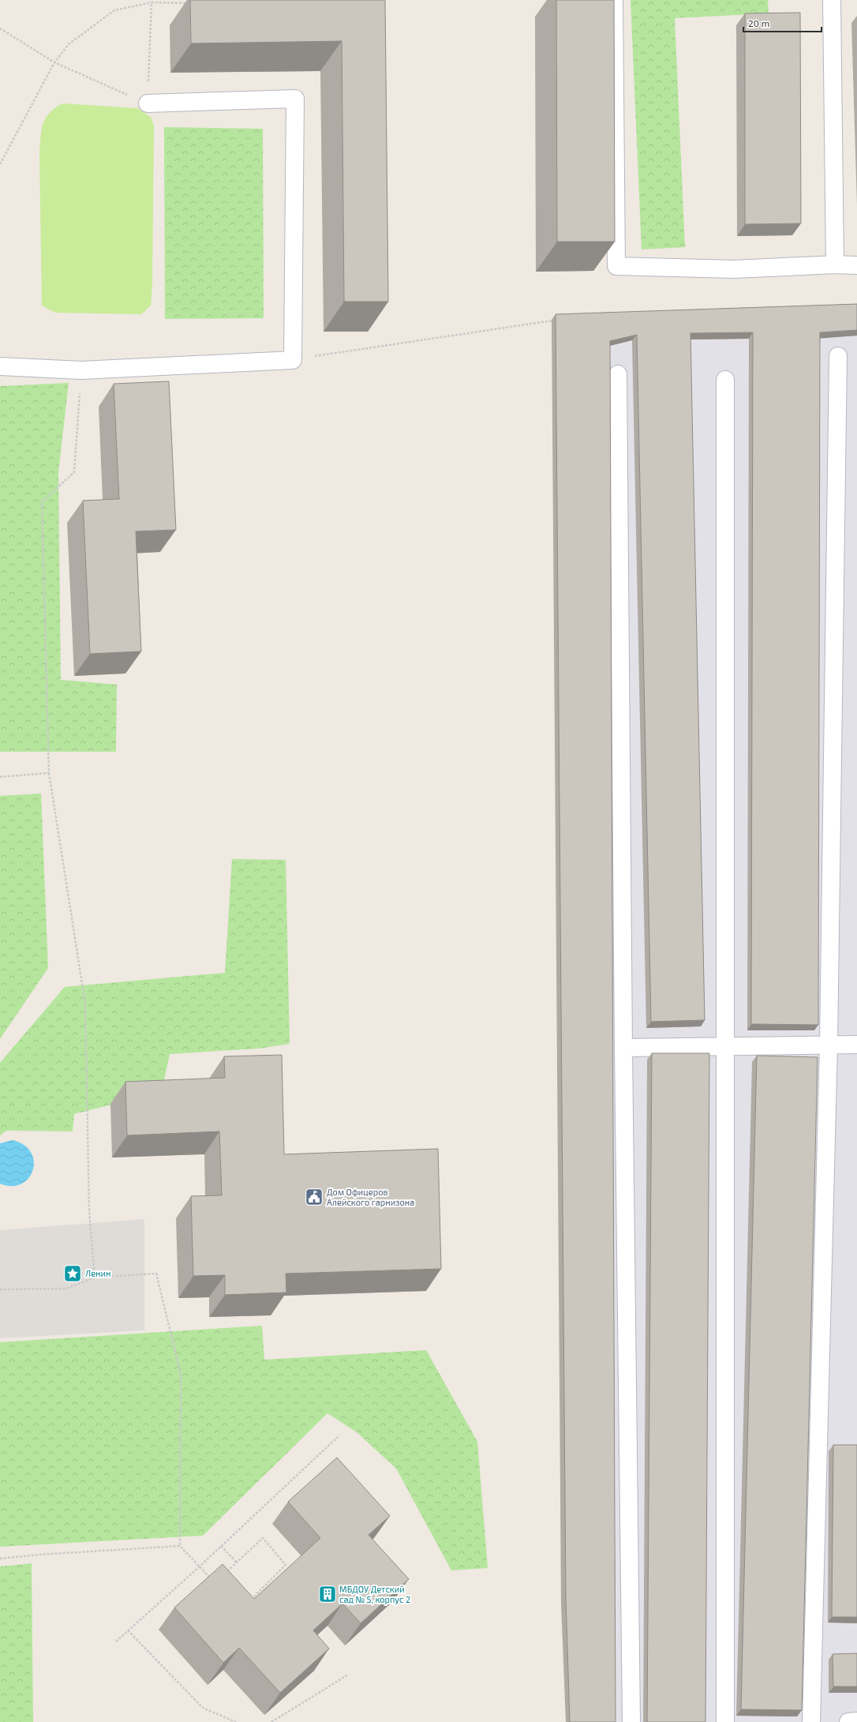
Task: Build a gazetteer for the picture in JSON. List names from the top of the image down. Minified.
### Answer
{"places":{"public building":["Дом Офицеров Алейского гарнизона"],"place":["Ленин"],"building":["МБДОУ Детский сад № 5, корпус 2"]},"scale_bar":"20 m"}
